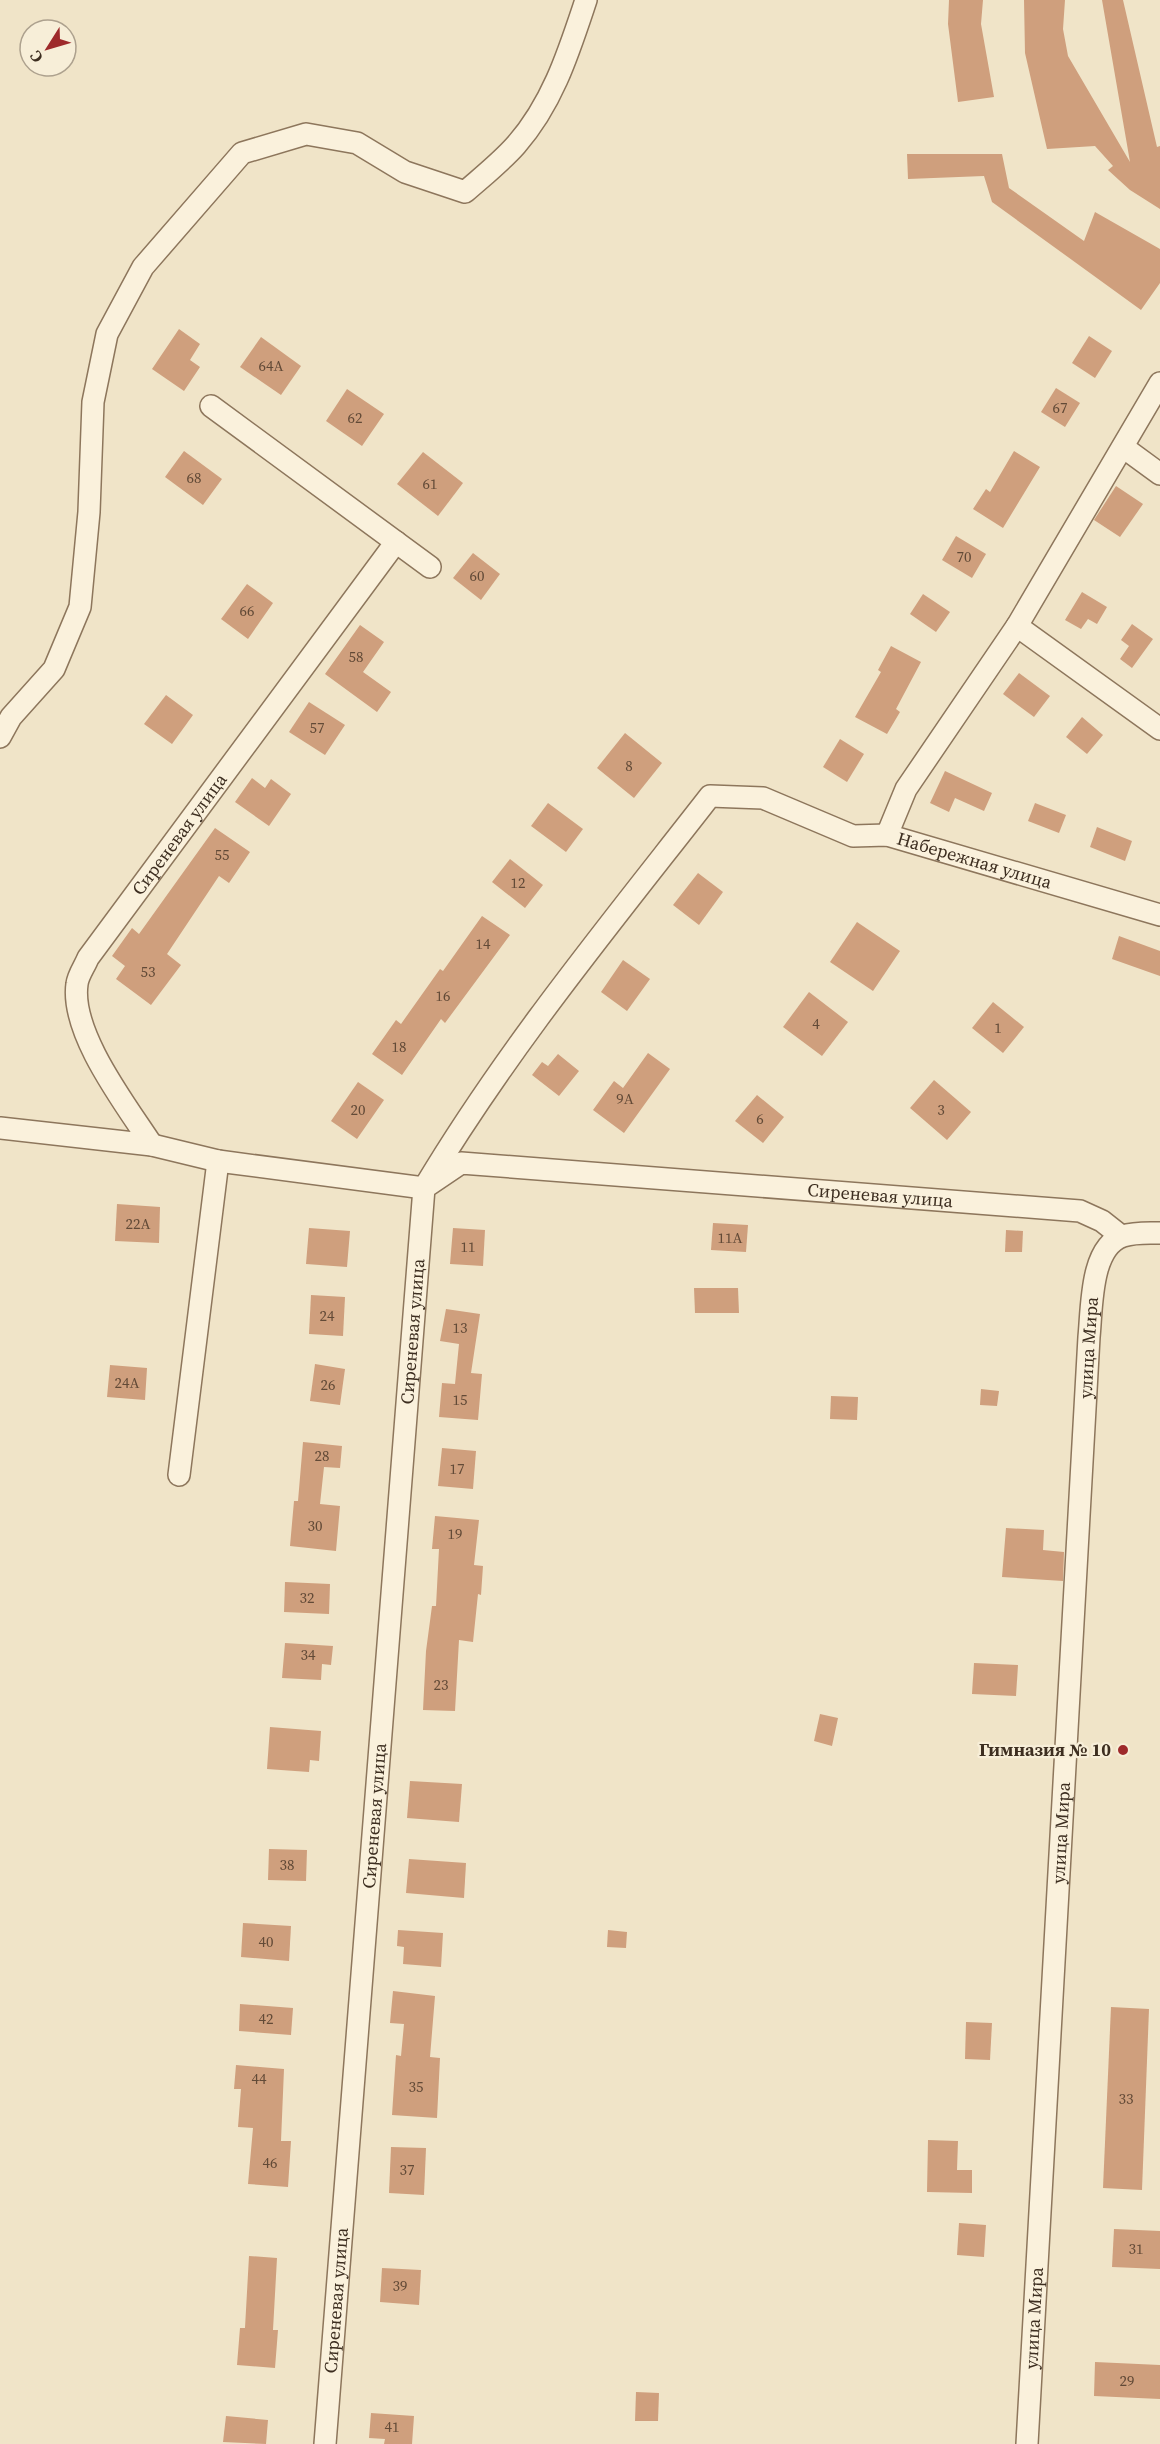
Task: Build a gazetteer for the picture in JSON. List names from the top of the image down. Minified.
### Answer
{"streets":{"street":["Сиреневая улица","Набережная улица","улица Мира"]},"crossings":[["Сиреневая улица","Набережная улица"],["Сиреневая улица","улица Мира"]],"places":["Гимназия № 10"],"house_numbers":["64А","67","62","68","61","70","60","66","58","57","8","55","12","14","53","16","4","1","18","9А","20","3","6","22А","11А","11","24","13","24А","26","15","28","17","30","19","32","34","23","38","40","42","44","35","33","46","37","31","39","29","41"],"north":"bottom left"}
